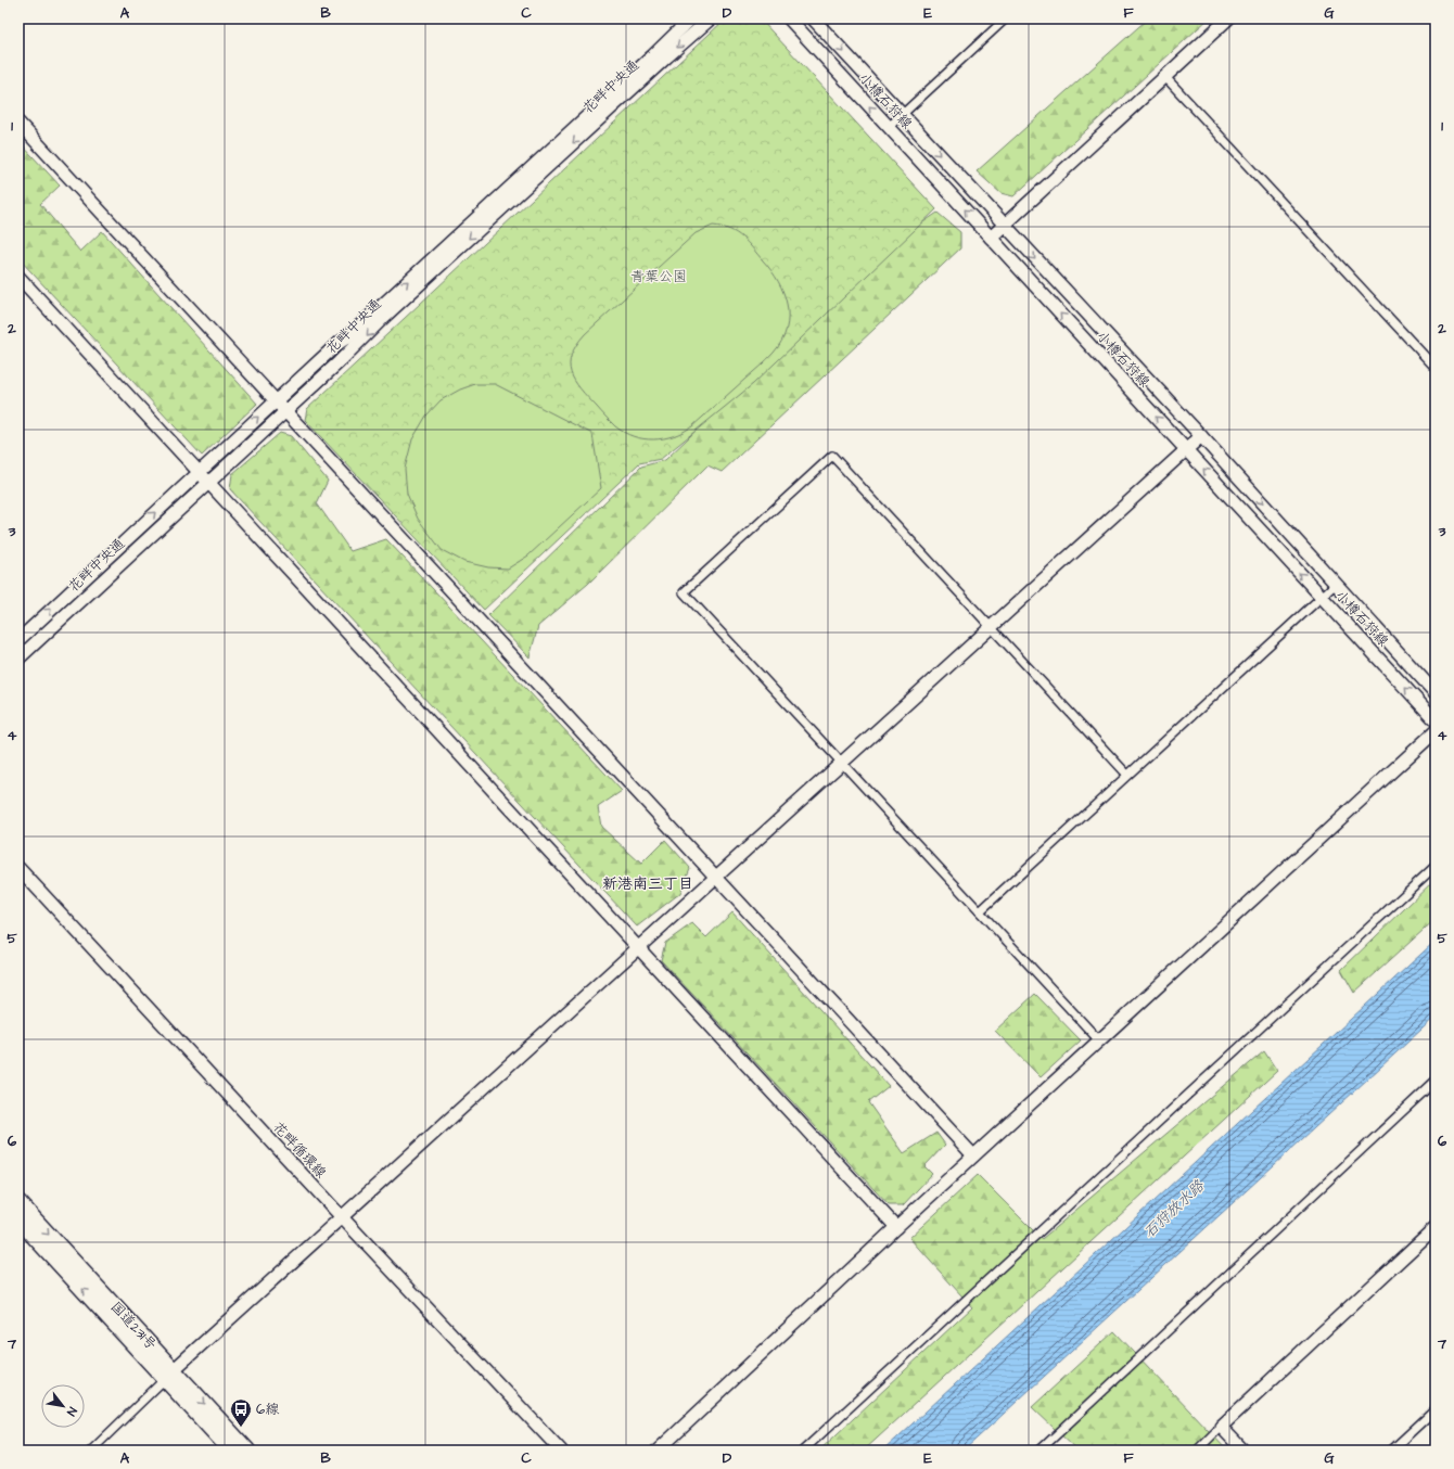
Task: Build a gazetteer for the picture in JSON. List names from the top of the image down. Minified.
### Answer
{"streets":{"highway":["国道231号"],"street":["花畔中央通","小樽石狩線","花畔循環線"]},"districts":["新港南三丁目"],"water":["石狩放水路"],"parks":["青葉公園"],"places":{"bus stop":["6線"]},"north":"bottom right","grid":{"columns":["A","B","C","D","E","F","G"],"rows":["1","2","3","4","5","6","7"]}}
